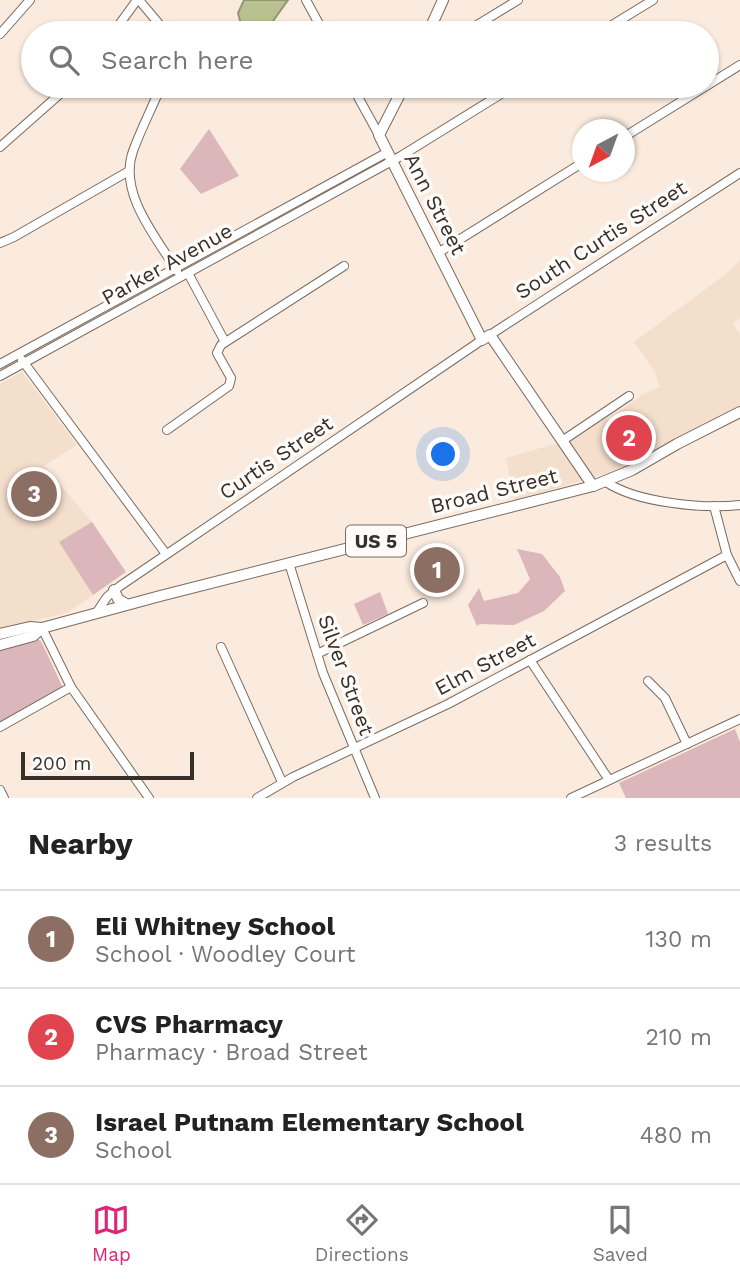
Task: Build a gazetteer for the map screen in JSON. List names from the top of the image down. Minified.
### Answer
{"streets":{"main road":["Ann Street","Broad Street","US 5"],"street":["South Curtis Street","Parker Avenue","Curtis Street","Elm Street","Silver Street"]},"crossings":[["Ann Street","South Curtis Street"],["Ann Street","Parker Avenue"],["Ann Street","Curtis Street"],["Ann Street","Broad Street"],["South Curtis Street","Curtis Street"],["Curtis Street","Broad Street"],["Broad Street","Silver Street"],["Elm Street","Silver Street"]],"scale_bar":"200 m","north":"bottom left","page":{"search":"Search here","pins":["2","3","1"],"scale":"200 m","heading":["Nearby","3 results"],"list":[{"mark":"1","name":"Eli Whitney School","note":"School · Woodley Court","value":"130 m"},{"mark":"2","name":"CVS Pharmacy","note":"Pharmacy · Broad Street","value":"210 m"},{"mark":"3","name":"Israel Putnam Elementary School","note":"School","value":"480 m"}],"nav":["Map","Directions","Saved"]}}
